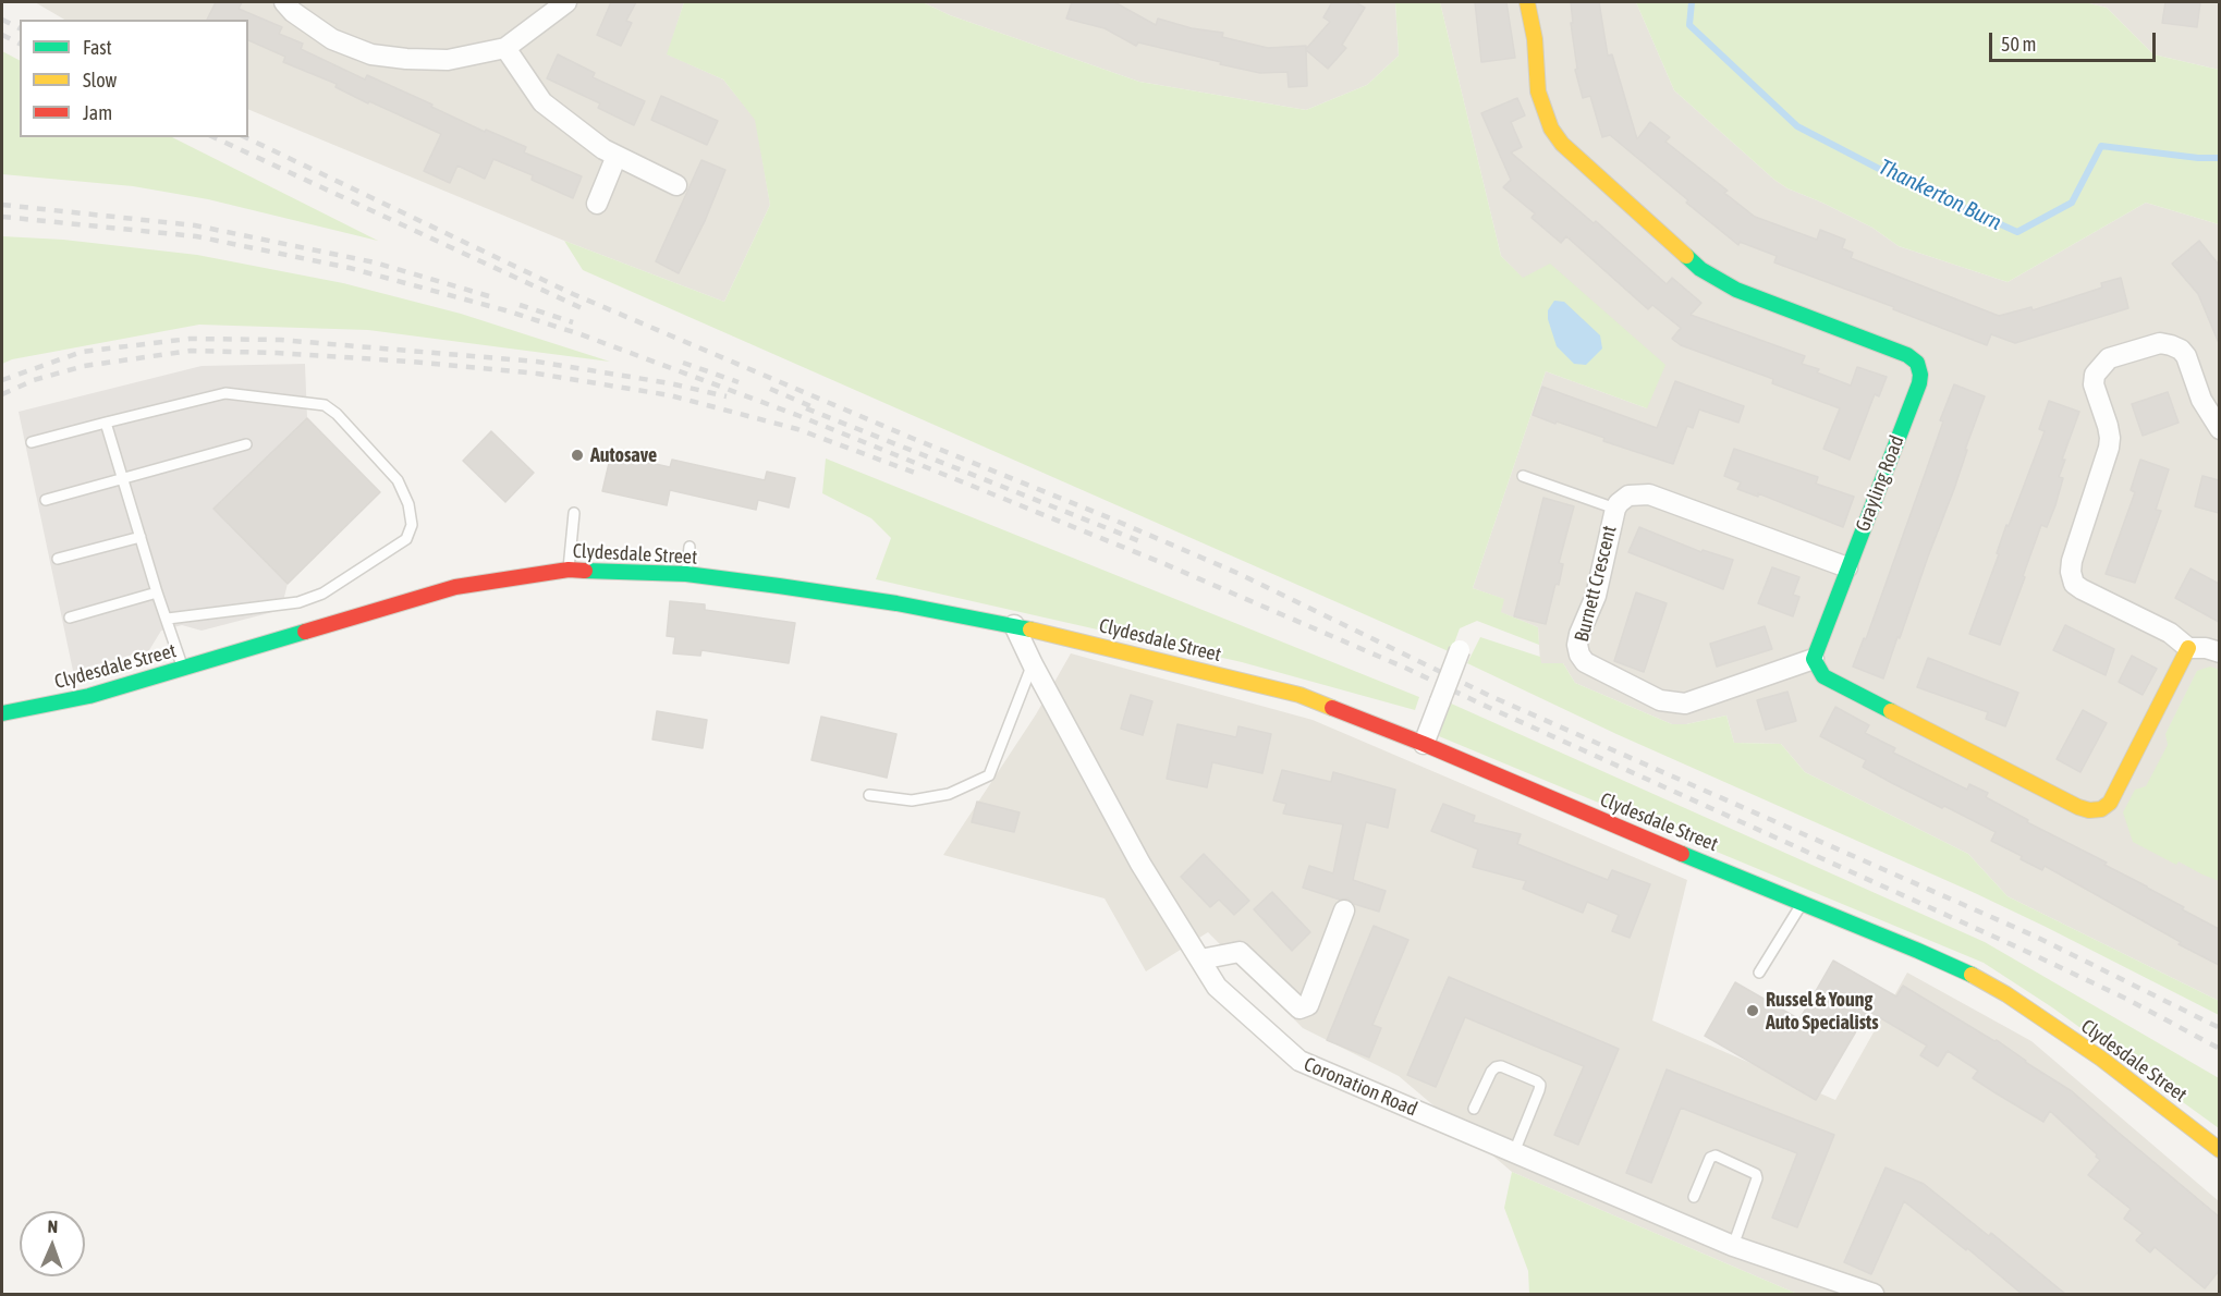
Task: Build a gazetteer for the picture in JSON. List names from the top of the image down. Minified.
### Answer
{"streets":{"main road":["Grayling Road","Clydesdale Street"],"street":["Burnett Crescent","Coronation Road"]},"crossings":[["Grayling Road","Burnett Crescent"],["Clydesdale Street","Coronation Road"]],"water":["Thankerton Burn"],"places":["Autosave","Russel & Young Auto Specialists"],"legend":["Fast","Slow","Jam"],"scale_bar":"50 m","north":"top"}
